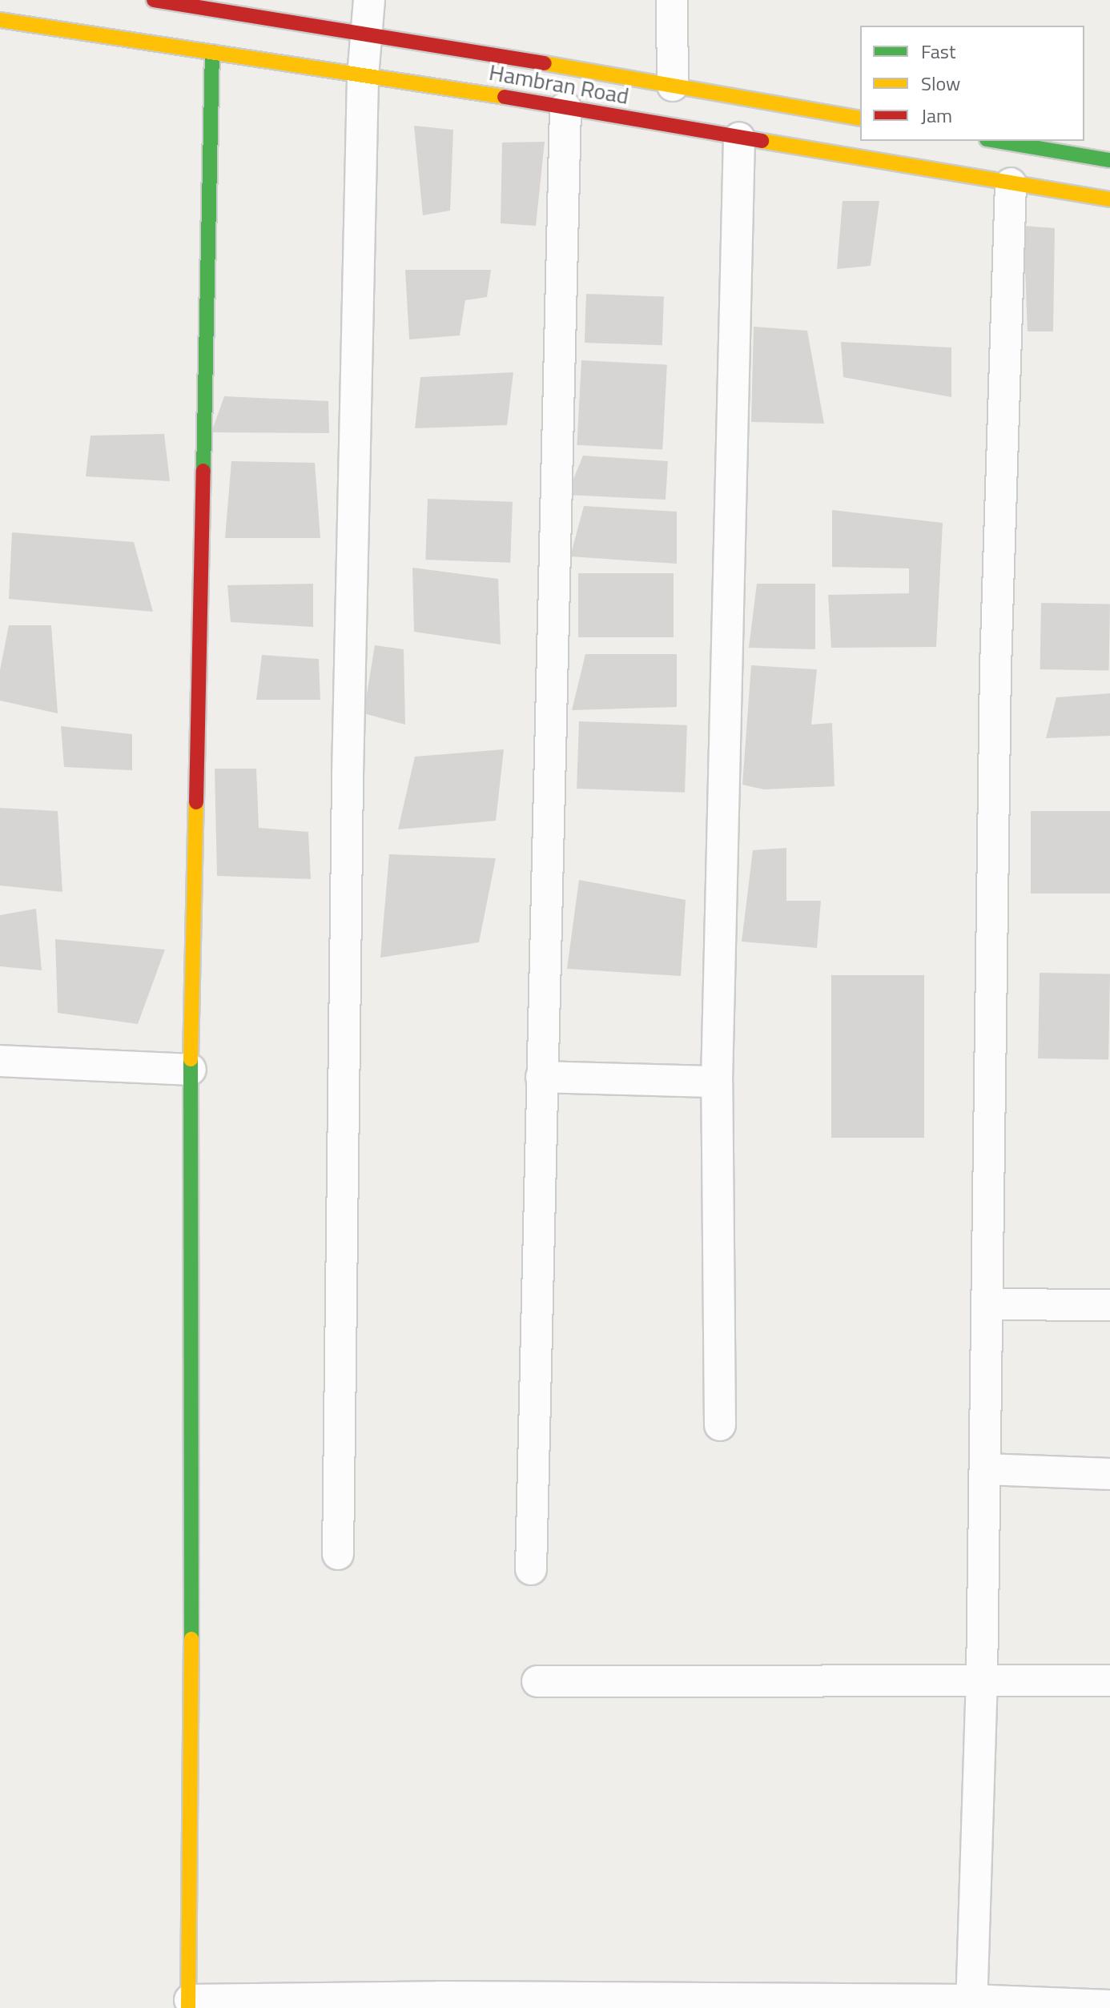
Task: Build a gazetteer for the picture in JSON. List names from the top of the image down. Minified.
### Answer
{"streets":{"main road":["Hambran Road"]},"legend":["Fast","Slow","Jam"]}
